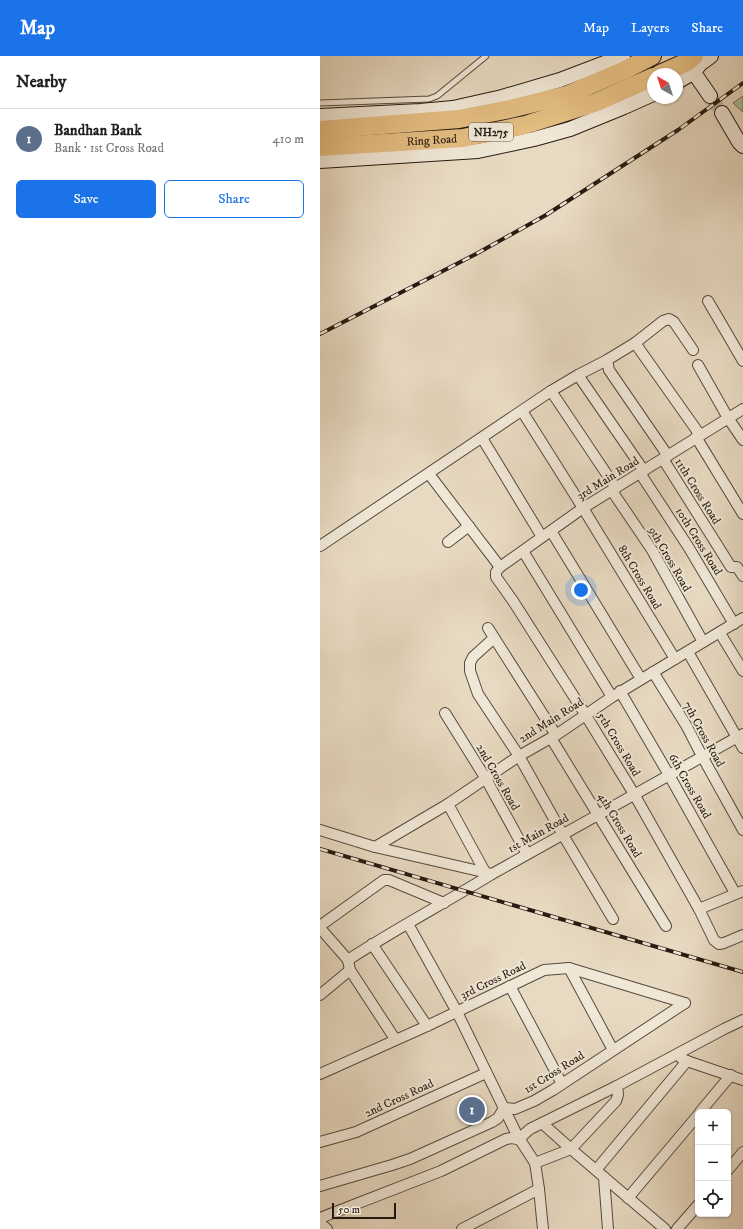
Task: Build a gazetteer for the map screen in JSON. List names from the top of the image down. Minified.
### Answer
{"streets":{"highway":["NH275","Ring Road"],"street":["3rd Main Road","11th Cross Road","10th Cross Road","9th Cross Road","8th Cross Road","2nd Main Road","7th Cross Road","5th Cross Road","2nd Cross Road","6th Cross Road","4th Cross Road","1st Main Road","3rd Cross Road","1st Cross Road"]},"crossings":[["3rd Main Road","11th Cross Road"],["3rd Main Road","10th Cross Road"],["3rd Main Road","9th Cross Road"],["3rd Main Road","8th Cross Road"],["3rd Main Road","5th Cross Road"],["3rd Main Road","6th Cross Road"],["10th Cross Road","2nd Main Road"],["9th Cross Road","2nd Main Road"],["8th Cross Road","2nd Main Road"],["2nd Main Road","7th Cross Road"],["2nd Main Road","5th Cross Road"],["2nd Main Road","2nd Cross Road"],["2nd Main Road","6th Cross Road"],["2nd Main Road","4th Cross Road"],["7th Cross Road","1st Main Road"],["5th Cross Road","1st Main Road"],["2nd Cross Road","1st Main Road"],["6th Cross Road","1st Main Road"],["4th Cross Road","1st Main Road"],["3rd Cross Road","1st Cross Road"]],"scale_bar":"50 m","north":"top left","page":{"header":"Map","nav":["Map","Layers","Share"],"heading":"Nearby","list":[{"mark":"1","name":"Bandhan Bank","note":"Bank · 1st Cross Road","value":"410 m"}],"buttons":["Save","Share"],"pins":"1","map_buttons":["+","−"],"scale":"50 m"}}
